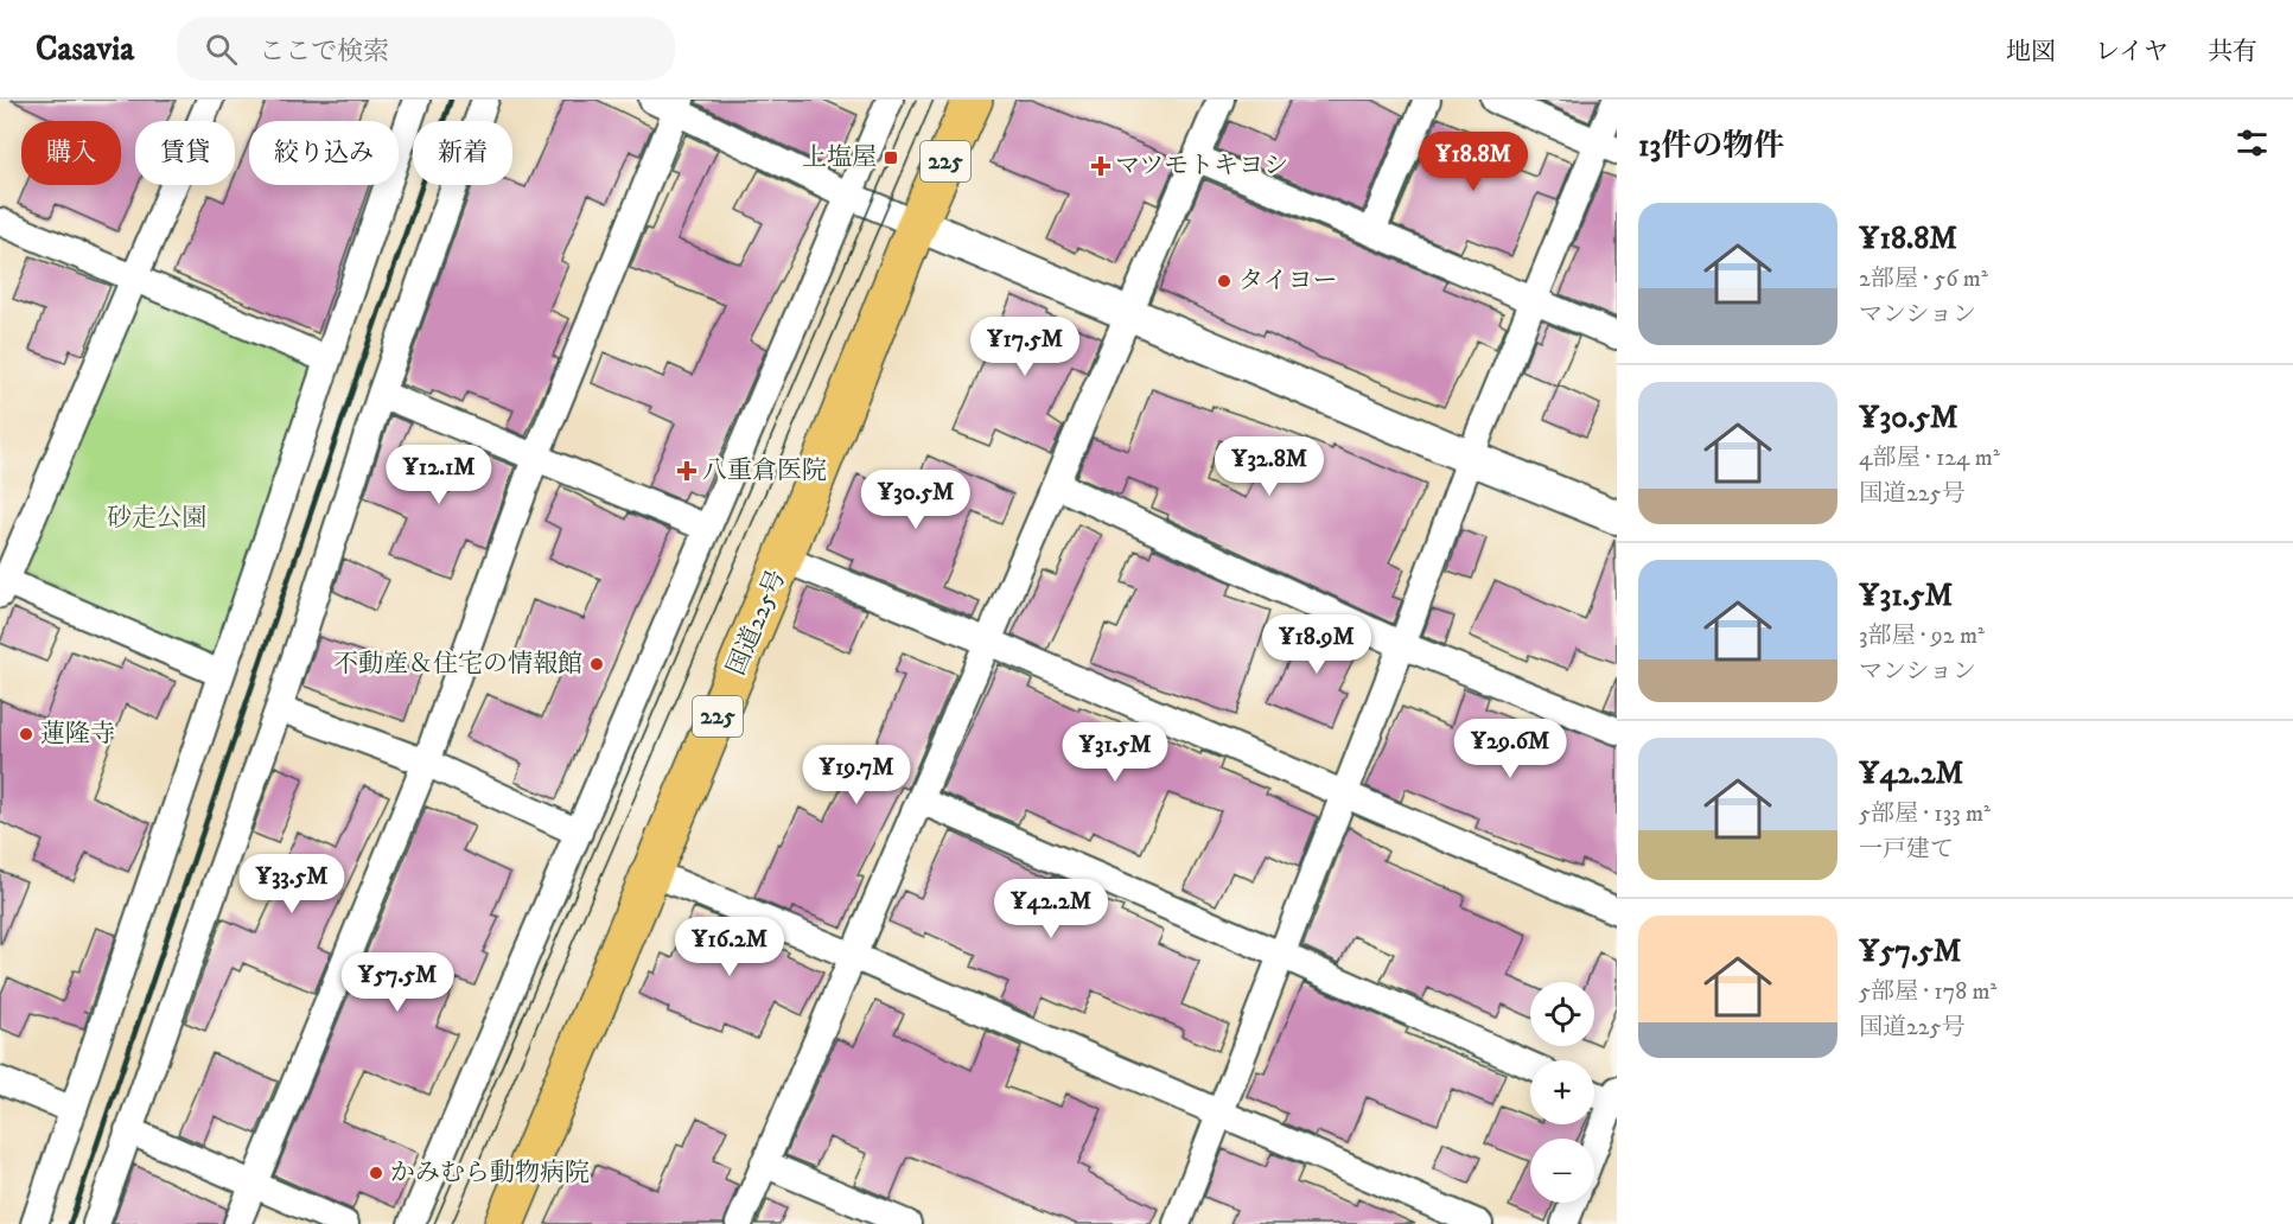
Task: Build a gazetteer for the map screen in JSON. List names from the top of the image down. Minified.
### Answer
{"streets":{"highway":["225","国道225号"]},"parks":["砂走公園"],"places":{"transit":["上塩屋"],"health":["マツモトキヨシ","八重倉医院"],"other":["タイヨー","不動産＆住宅の情報館","蓮隆寺","かみむら動物病院"]},"page":{"header":"Casavia","search":"ここで検索","nav":["地図","レイヤ","共有"],"heading":"13件の物件","chip":["購入","賃貸","絞り込み","新着"],"price":["¥18.8M","¥17.5M","¥32.8M","¥12.1M","¥30.5M","¥18.9M","¥29.6M","¥31.5M","¥19.7M","¥33.5M","¥42.2M","¥16.2M","¥57.5M"],"list":[{"name":"¥18.8M","note":"2部屋 · 56 m² · マンション"},{"name":"¥30.5M","note":"4部屋 · 124 m² · 国道225号"},{"name":"¥31.5M","note":"3部屋 · 92 m² · マンション"},{"name":"¥42.2M","note":"5部屋 · 133 m² · 一戸建て"},{"name":"¥57.5M","note":"5部屋 · 178 m² · 国道225号"}],"map_buttons":["+","−"]}}
